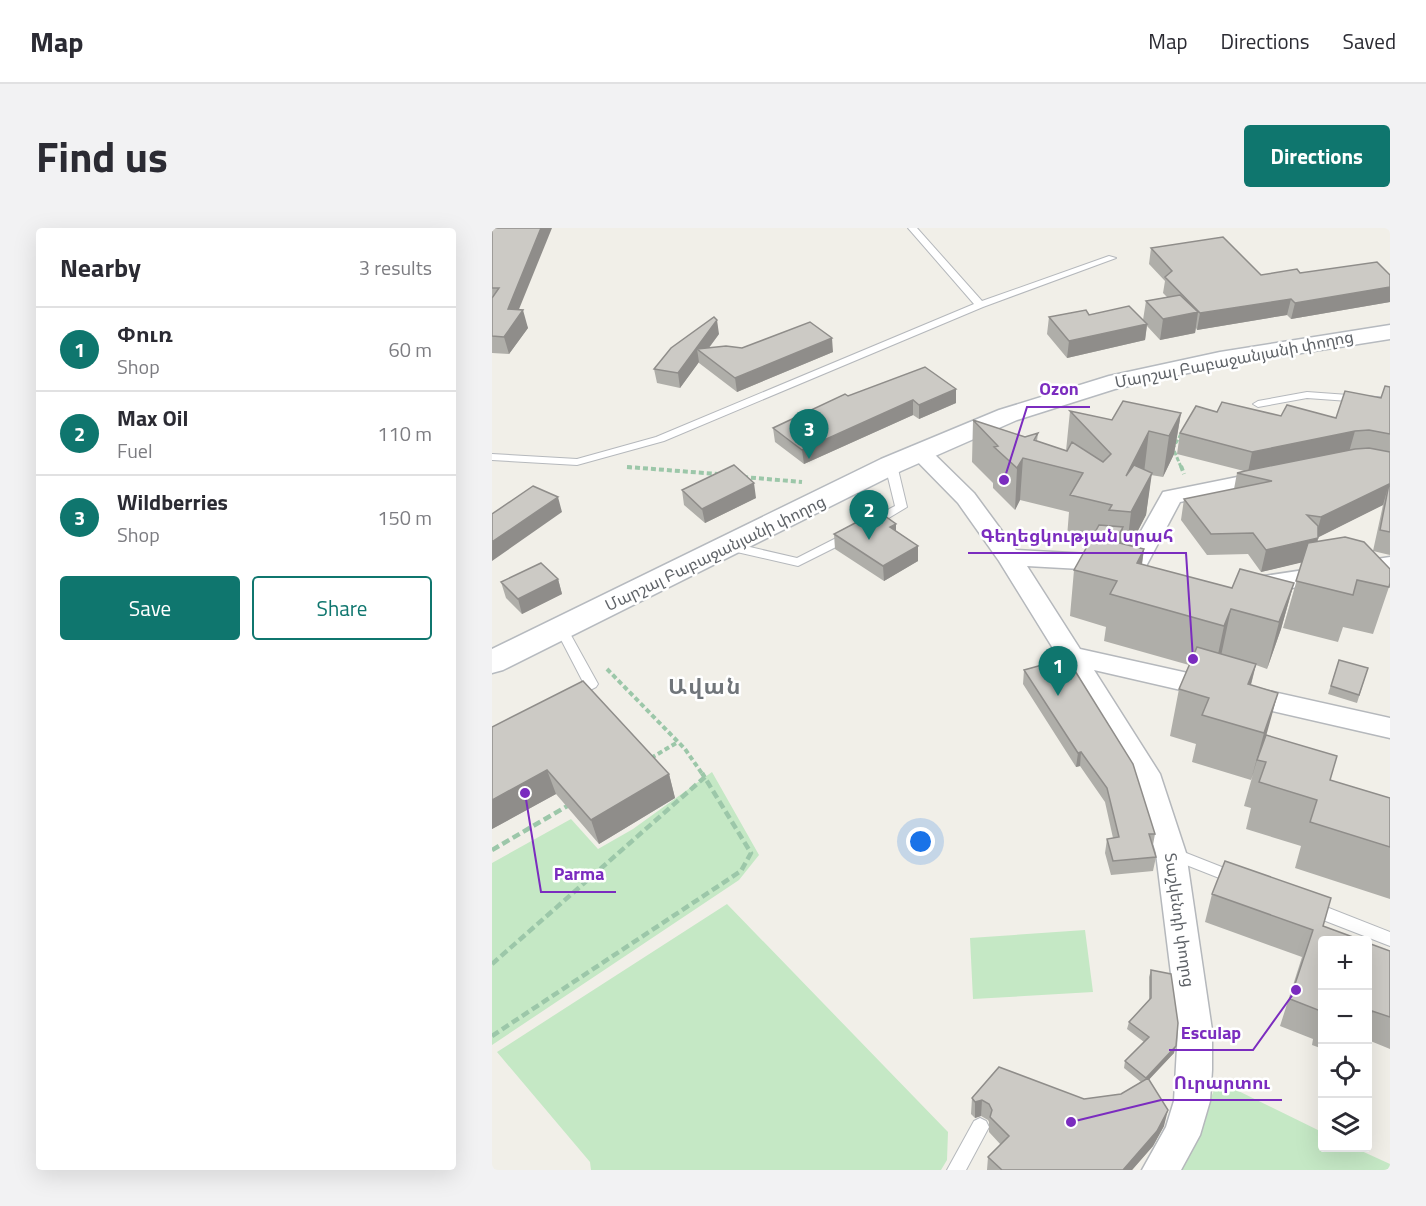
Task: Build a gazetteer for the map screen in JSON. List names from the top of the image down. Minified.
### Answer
{"streets":{"main road":["Մարշալ Բաբաջանյանի փողոց"],"street":["Տաշկենդի փողոց"]},"crossings":[["Մարշալ Բաբաջանյանի փողոց","Տաշկենդի փողոց"]],"districts":["Ավան"],"places":["Ozon","Գեղեցկության սրահ","Parma","Esculap","Ուրարտու"],"page":{"header":"Map","nav":["Map","Directions","Saved"],"title":"Find us","buttons":["Directions",["Save","Share"]],"heading":["Nearby","3 results"],"list":[{"mark":"1","name":"Փուռ","note":"Shop","value":"60 m"},{"mark":"2","name":"Max Oil","note":"Fuel","value":"110 m"},{"mark":"3","name":"Wildberries","note":"Shop","value":"150 m"}],"pins":["3","2","1"],"map_buttons":["+","−"]}}
